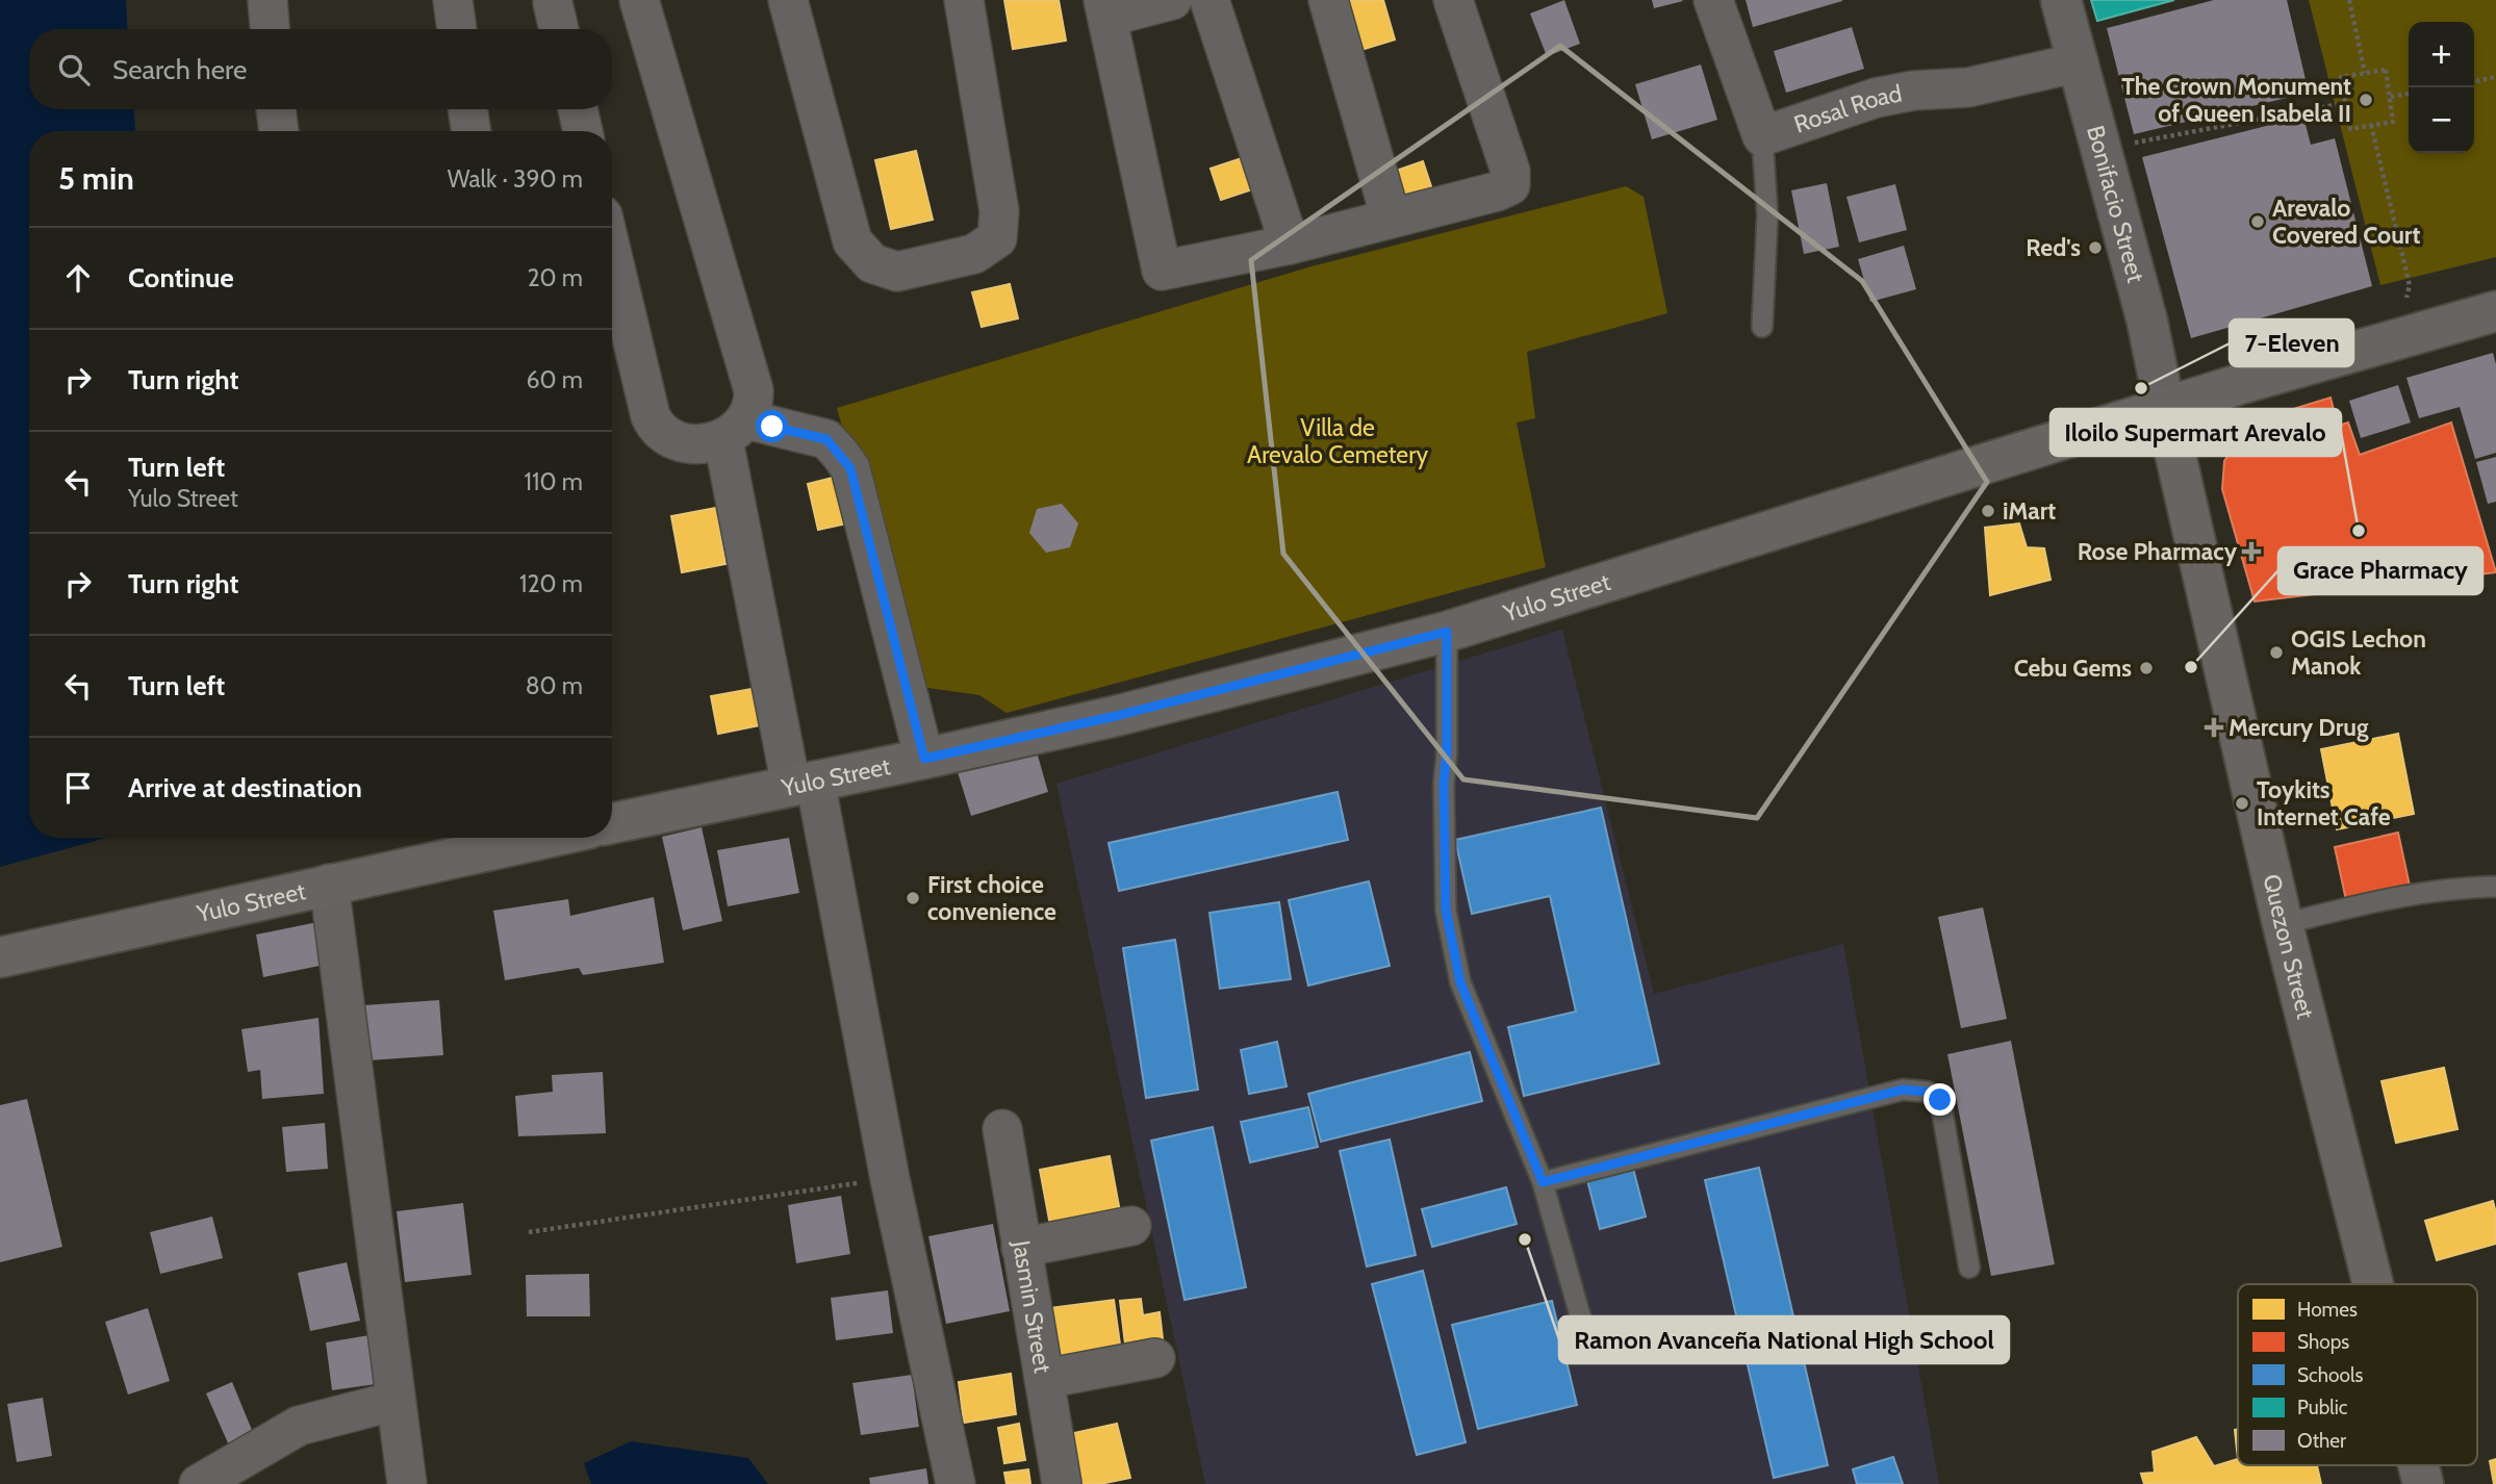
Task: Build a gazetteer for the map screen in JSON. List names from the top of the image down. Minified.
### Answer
{"streets":{"main road":["Yulo Street","Quezon Street"],"street":["Rosal Road","Bonifacio Street","Jasmin Street"]},"crossings":[["Rosal Road","Bonifacio Street"],["Bonifacio Street","Yulo Street"],["Bonifacio Street","Quezon Street"],["Yulo Street","Quezon Street"]],"parks":["Villa de Arevalo Cemetery"],"places":{"other":["The Crown Monument of Queen Isabela II","Arevalo Covered Court","Red's","7-Eleven","iMart","Iloilo Supermart Arevalo","OGIS Lechon Manok","Grace Pharmacy","Cebu Gems","Toykits Internet Cafe","First choice convenience","Ramon Avanceña National High School"],"health":["Rose Pharmacy","Mercury Drug"]},"legend":["Homes","Shops","Schools","Public","Other"],"page":{"map_buttons":["+","−"],"search":"Search here","heading":["5 min","Walk · 390 m"],"list":[["Continue","20 m"],["Turn right","60 m"],["Turn left","Yulo Street","110 m"],["Turn right","120 m"],["Turn left","80 m"],"Arrive at destination"]}}
